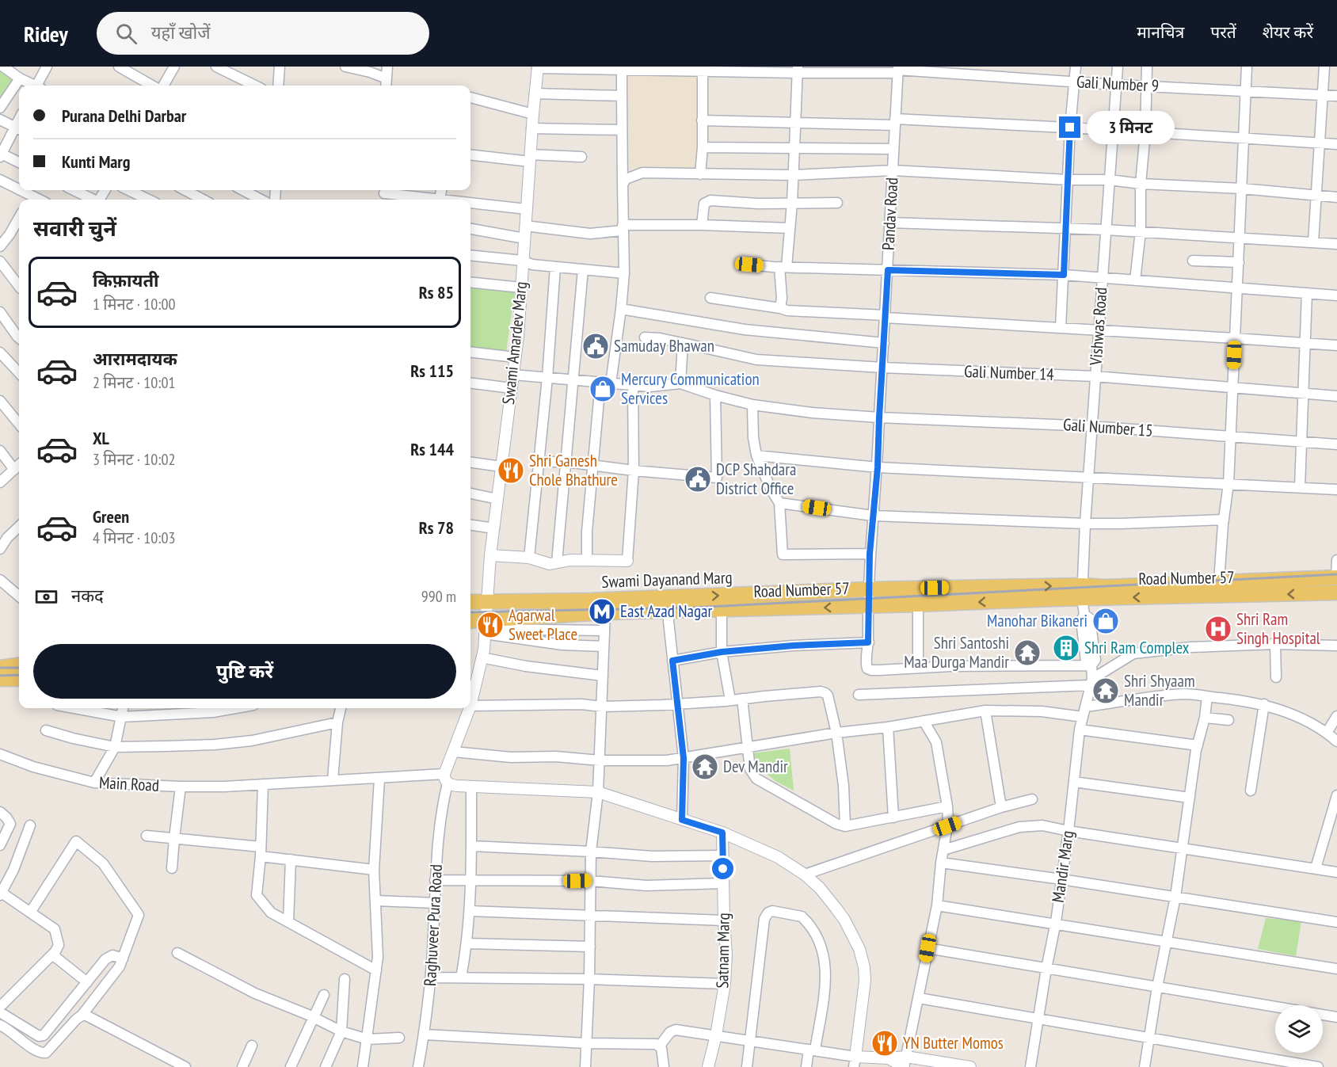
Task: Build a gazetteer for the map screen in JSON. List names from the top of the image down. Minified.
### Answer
{"streets":{"main road":["Road Number 57","Swami Dayanand Marg"],"street":["Gali Number 9","Pandav Road","Vishwas Road","Swami Amardev Marg","Gali Number 14","Gali Number 15","Main Road","Mandir Marg","Raghuveer Pura Road","Satnam Marg"]},"crossings":[["Gali Number 9","Pandav Road"],["Gali Number 9","Vishwas Road"],["Gali Number 9","Swami Amardev Marg"],["Pandav Road","Gali Number 14"],["Pandav Road","Gali Number 15"],["Pandav Road","Road Number 57"],["Pandav Road","Swami Dayanand Marg"],["Vishwas Road","Gali Number 14"],["Vishwas Road","Gali Number 15"],["Vishwas Road","Road Number 57"],["Vishwas Road","Mandir Marg"],["Swami Amardev Marg","Road Number 57"],["Swami Amardev Marg","Swami Dayanand Marg"],["Road Number 57","Swami Dayanand Marg"],["Road Number 57","Mandir Marg"],["Main Road","Raghuveer Pura Road"]],"one_way":["Swami Dayanand Marg"],"places":{"public building":["Samuday Bhawan","DCP Shahdara District Office"],"shop":["Mercury Communication Services","Manohar Bikaneri"],"restaurant":["Shri Ganesh Chole Bhathure","Agarwal Sweet Place","YN Butter Momos"],"metro station":["East Azad Nagar"],"hospital":["Shri Ram Singh Hospital"],"building":["Shri Ram Complex"],"temple":["Shri Santoshi Maa Durga Mandir","Shri Shyaam Mandir","Dev Mandir"]},"page":{"header":"Ridey","search":"यहाँ खोजें","nav":["मानचित्र","परतें","शेयर करें"],"banner":["Purana Delhi Darbar","Kunti Marg"],"bubble":"3 मिनट","heading":"सवारी चुनें","list":[{"name":"किफ़ायती","note":"1 मिनट · 10:00","value":"Rs 85"},{"name":"आरामदायक","note":"2 मिनट · 10:01","value":"Rs 115"},{"name":"XL","note":"3 मिनट · 10:02","value":"Rs 144"},{"name":"Green","note":"4 मिनट · 10:03","value":"Rs 78"}],"pay":["नकद","990 m"],"buttons":"पुष्टि करें"}}
